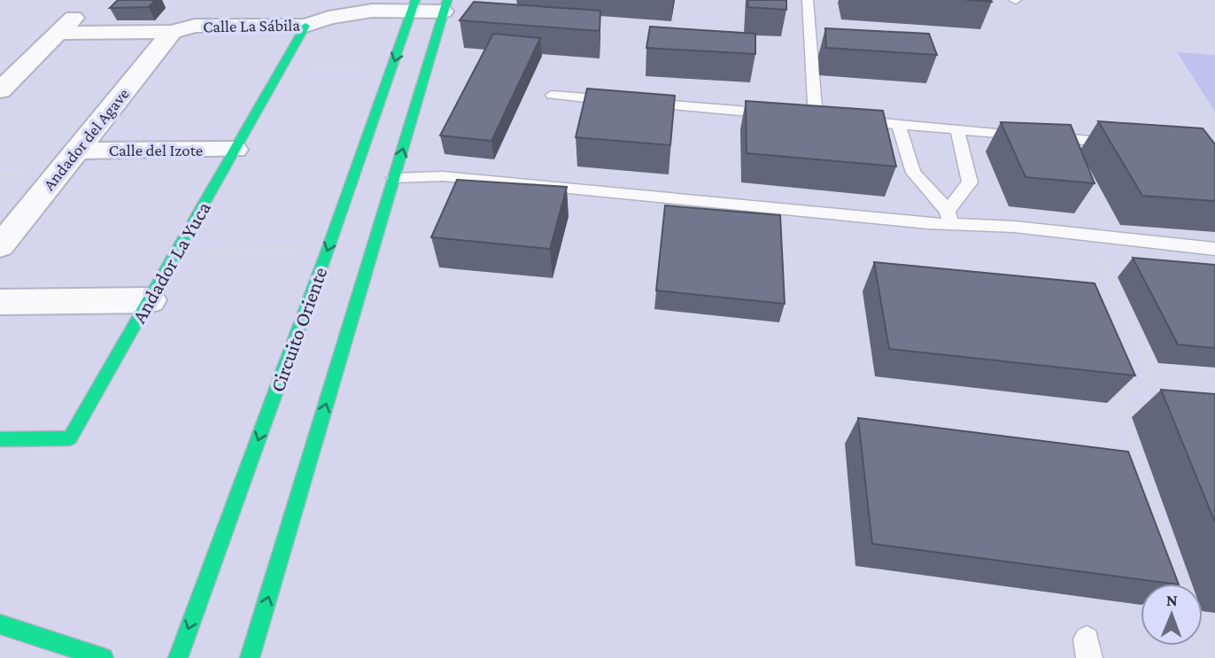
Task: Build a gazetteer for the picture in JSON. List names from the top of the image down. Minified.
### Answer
{"streets":{"street":["Calle La Sábila","Andador del Agave","Calle del Izote","Andador La Yuca","Circuito Oriente"]},"crossings":[["Calle La Sábila","Andador del Agave"],["Calle La Sábila","Andador La Yuca"],["Calle La Sábila","Circuito Oriente"],["Andador del Agave","Calle del Izote"],["Calle del Izote","Andador La Yuca"]],"north":"top"}
